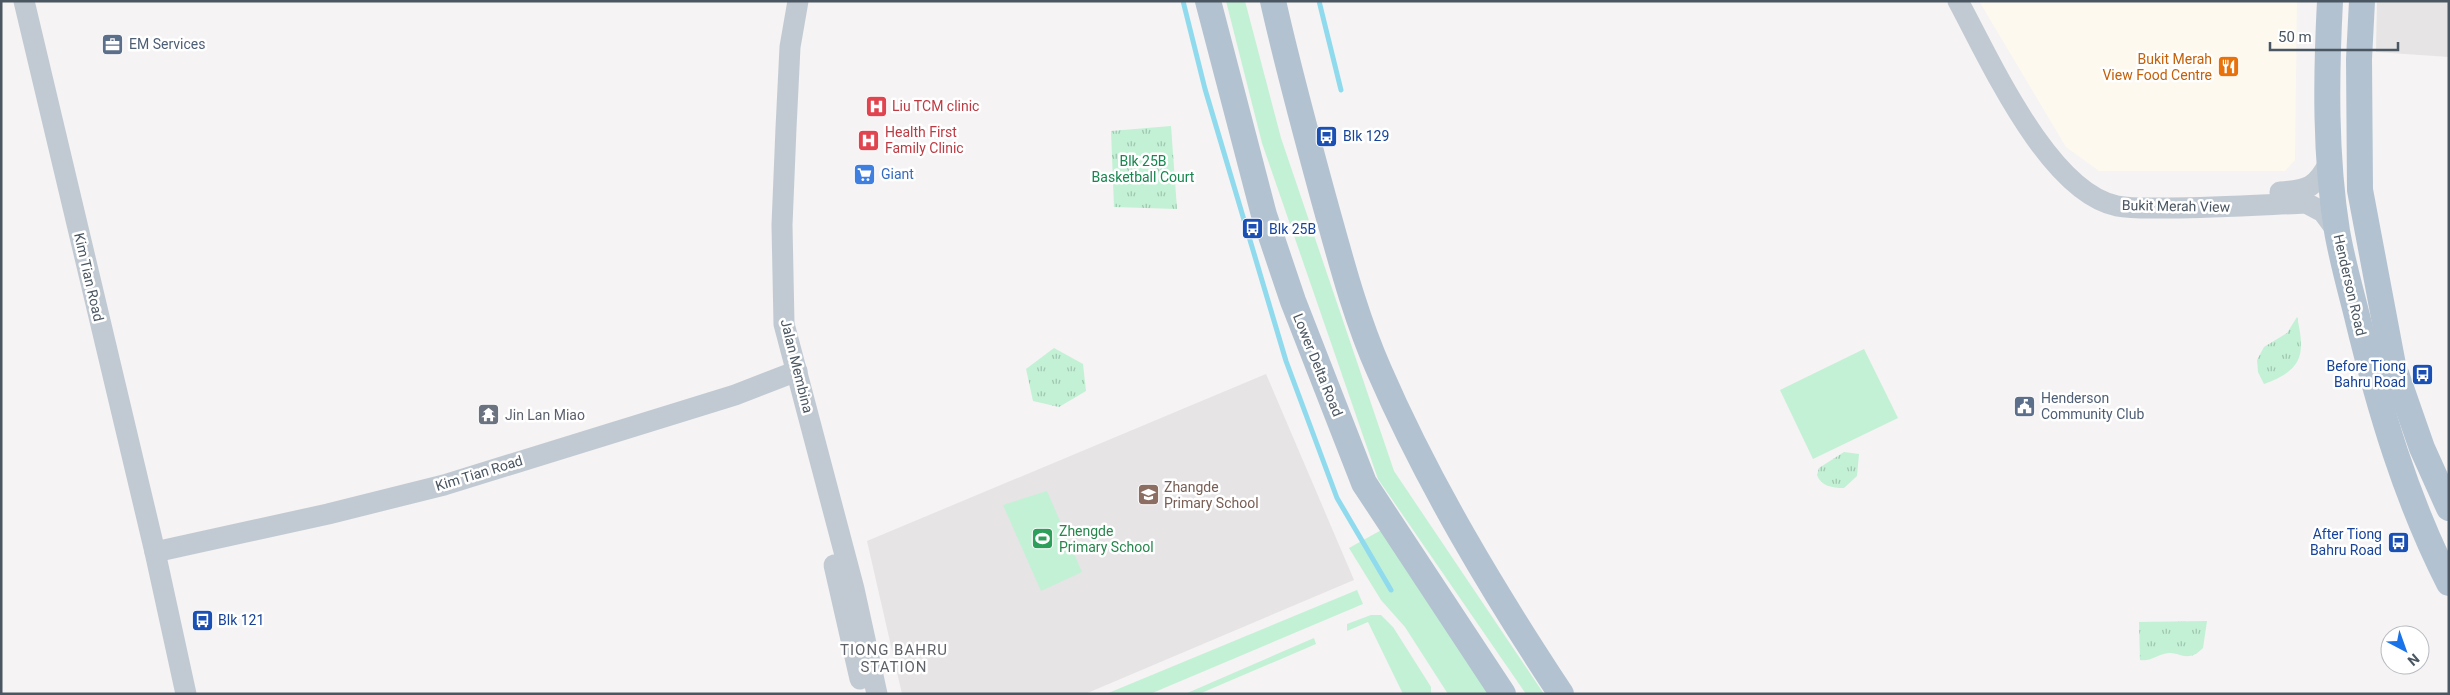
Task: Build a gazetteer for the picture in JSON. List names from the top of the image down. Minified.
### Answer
{"streets":{"main road":["Henderson Road","Lower Delta Road"],"street":["Bukit Merah View","Kim Tian Road","Jalan Membina"]},"crossings":[["Bukit Merah View","Henderson Road"],["Kim Tian Road","Jalan Membina"]],"districts":["TIONG BAHRU STATION"],"parks":["Blk 25B Basketball Court"],"places":{"office":["EM Services"],"restaurant":["Bukit Merah View Food Centre"],"hospital":["Liu TCM clinic","Health First Family Clinic"],"bus stop":["Blk 129","Blk 25B","Before Tiong Bahru Road","After Tiong Bahru Road","Blk 121"],"supermarket":["Giant"],"public building":["Henderson Community Club"],"temple":["Jin Lan Miao"],"school or university":["Zhangde Primary School"],"sports":["Zhengde Primary School"]},"scale_bar":"50 m","north":"bottom right"}
